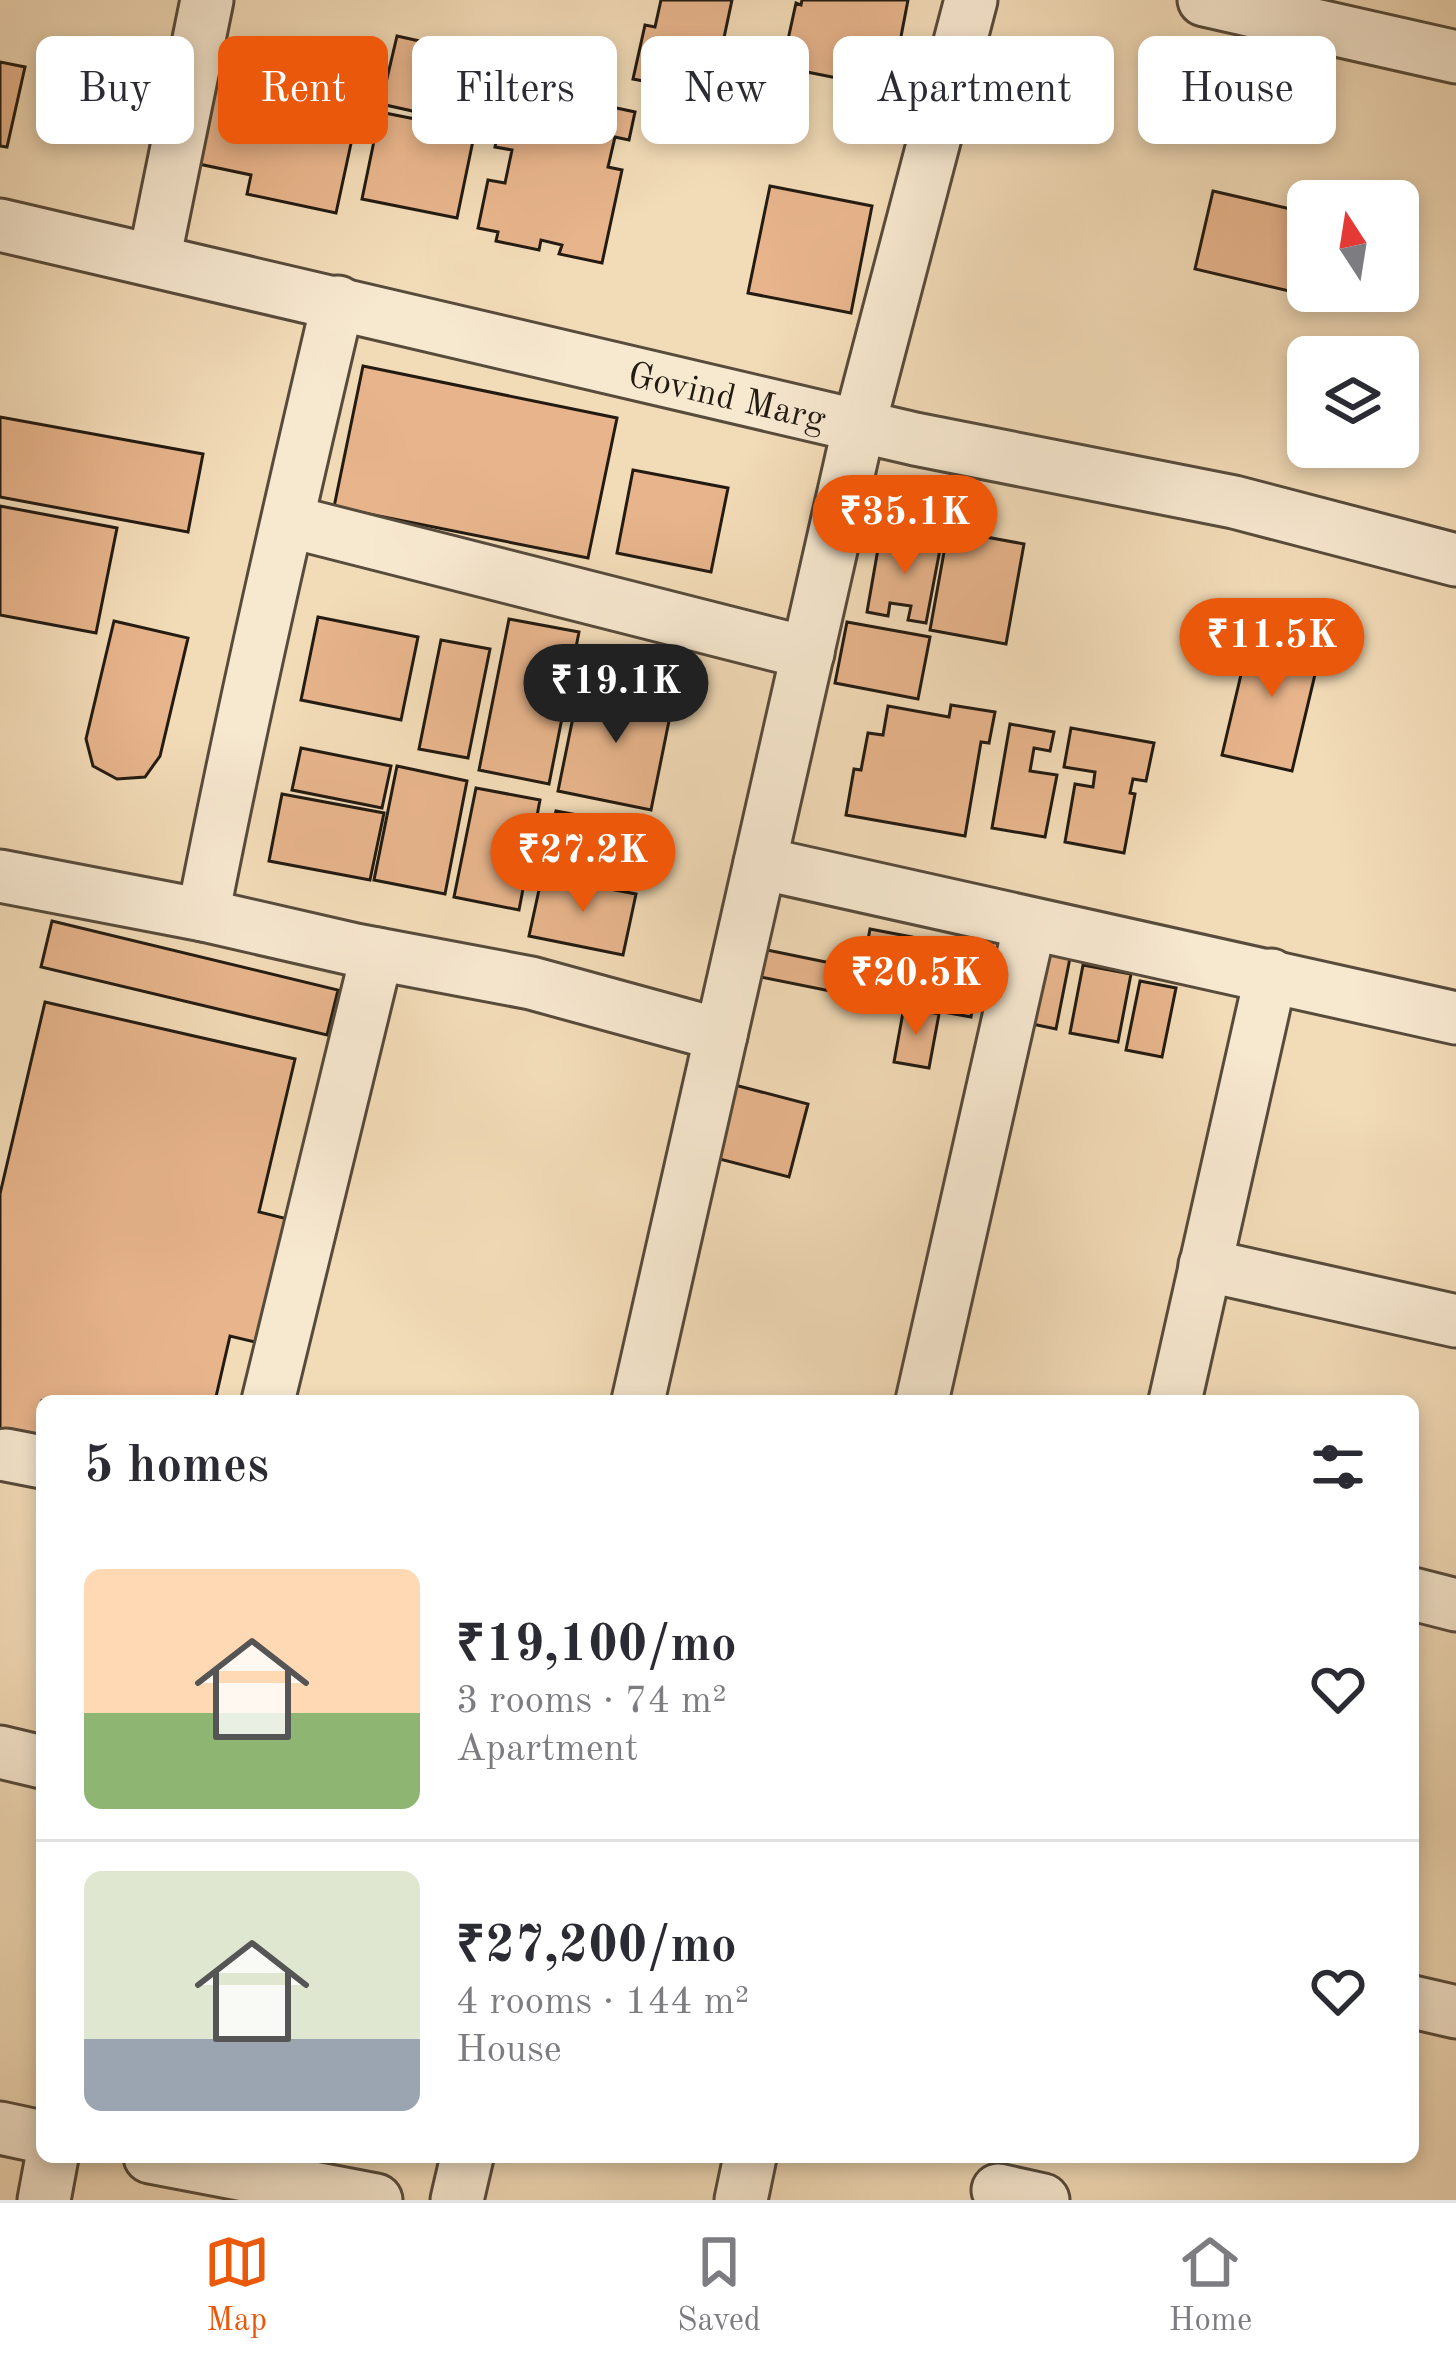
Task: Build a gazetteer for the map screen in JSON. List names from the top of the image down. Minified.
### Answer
{"streets":{"street":["Govind Marg"]},"north":"top","page":{"chip":["Buy","Rent","Filters","New","Apartment","House"],"price":["₹35.1K","₹11.5K","₹19.1K","₹27.2K","₹20.5K"],"heading":"5 homes","list":[{"name":"₹19,100/mo","note":"3 rooms · 74 m² · Apartment"},{"name":"₹27,200/mo","note":"4 rooms · 144 m² · House"}],"tabs":["Map","Saved","Home"]}}
